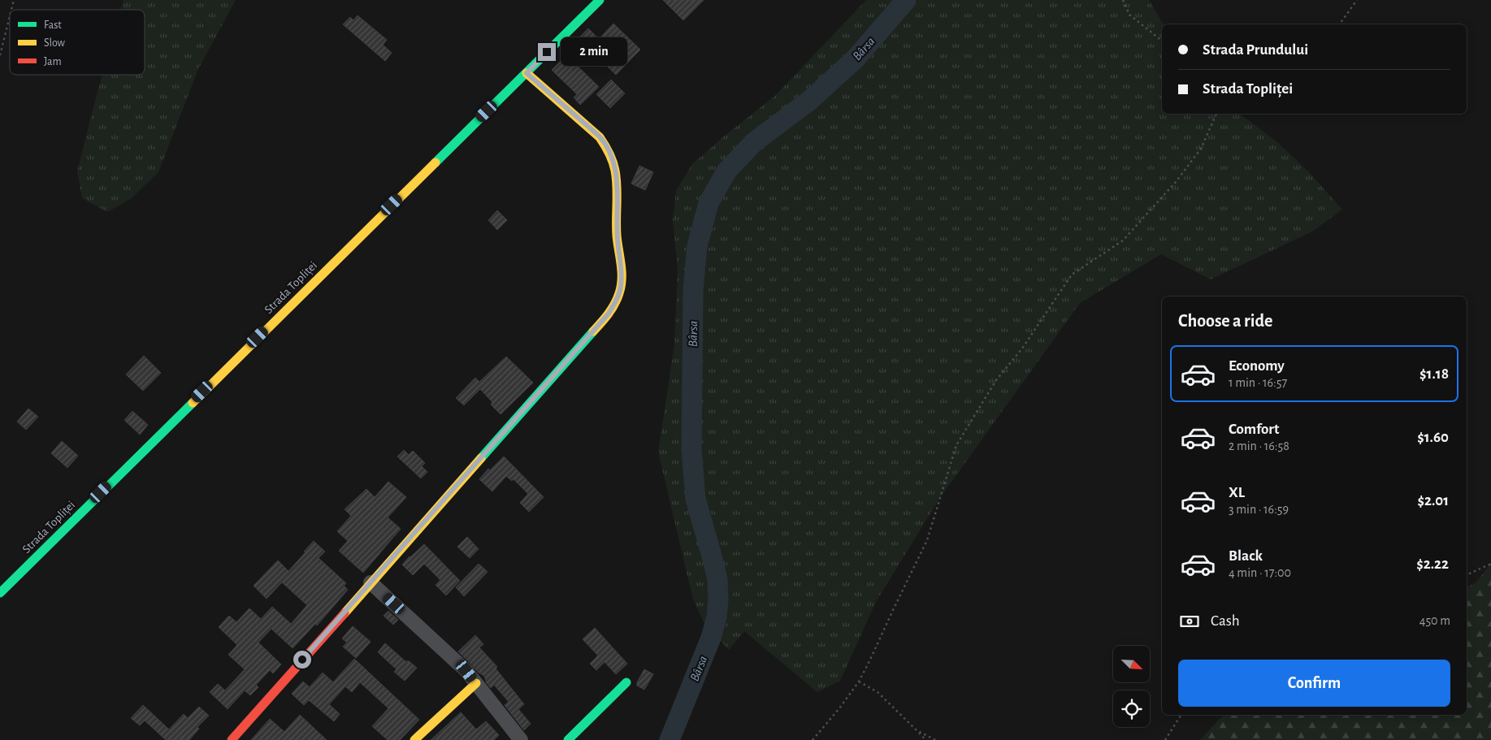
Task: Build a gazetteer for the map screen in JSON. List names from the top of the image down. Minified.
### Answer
{"streets":{"street":["Strada Topliței"]},"water":["Bârsa"],"legend":["Fast","Slow","Jam"],"north":"bottom right","page":{"banner":["Strada Prundului","Strada Topliței"],"bubble":"2 min","heading":"Choose a ride","list":[{"name":"Economy","note":"1 min · 16:57","value":"$1.18"},{"name":"Comfort","note":"2 min · 16:58","value":"$1.60"},{"name":"XL","note":"3 min · 16:59","value":"$2.01"},{"name":"Black","note":"4 min · 17:00","value":"$2.22"}],"pay":["Cash","450 m"],"buttons":"Confirm"}}
